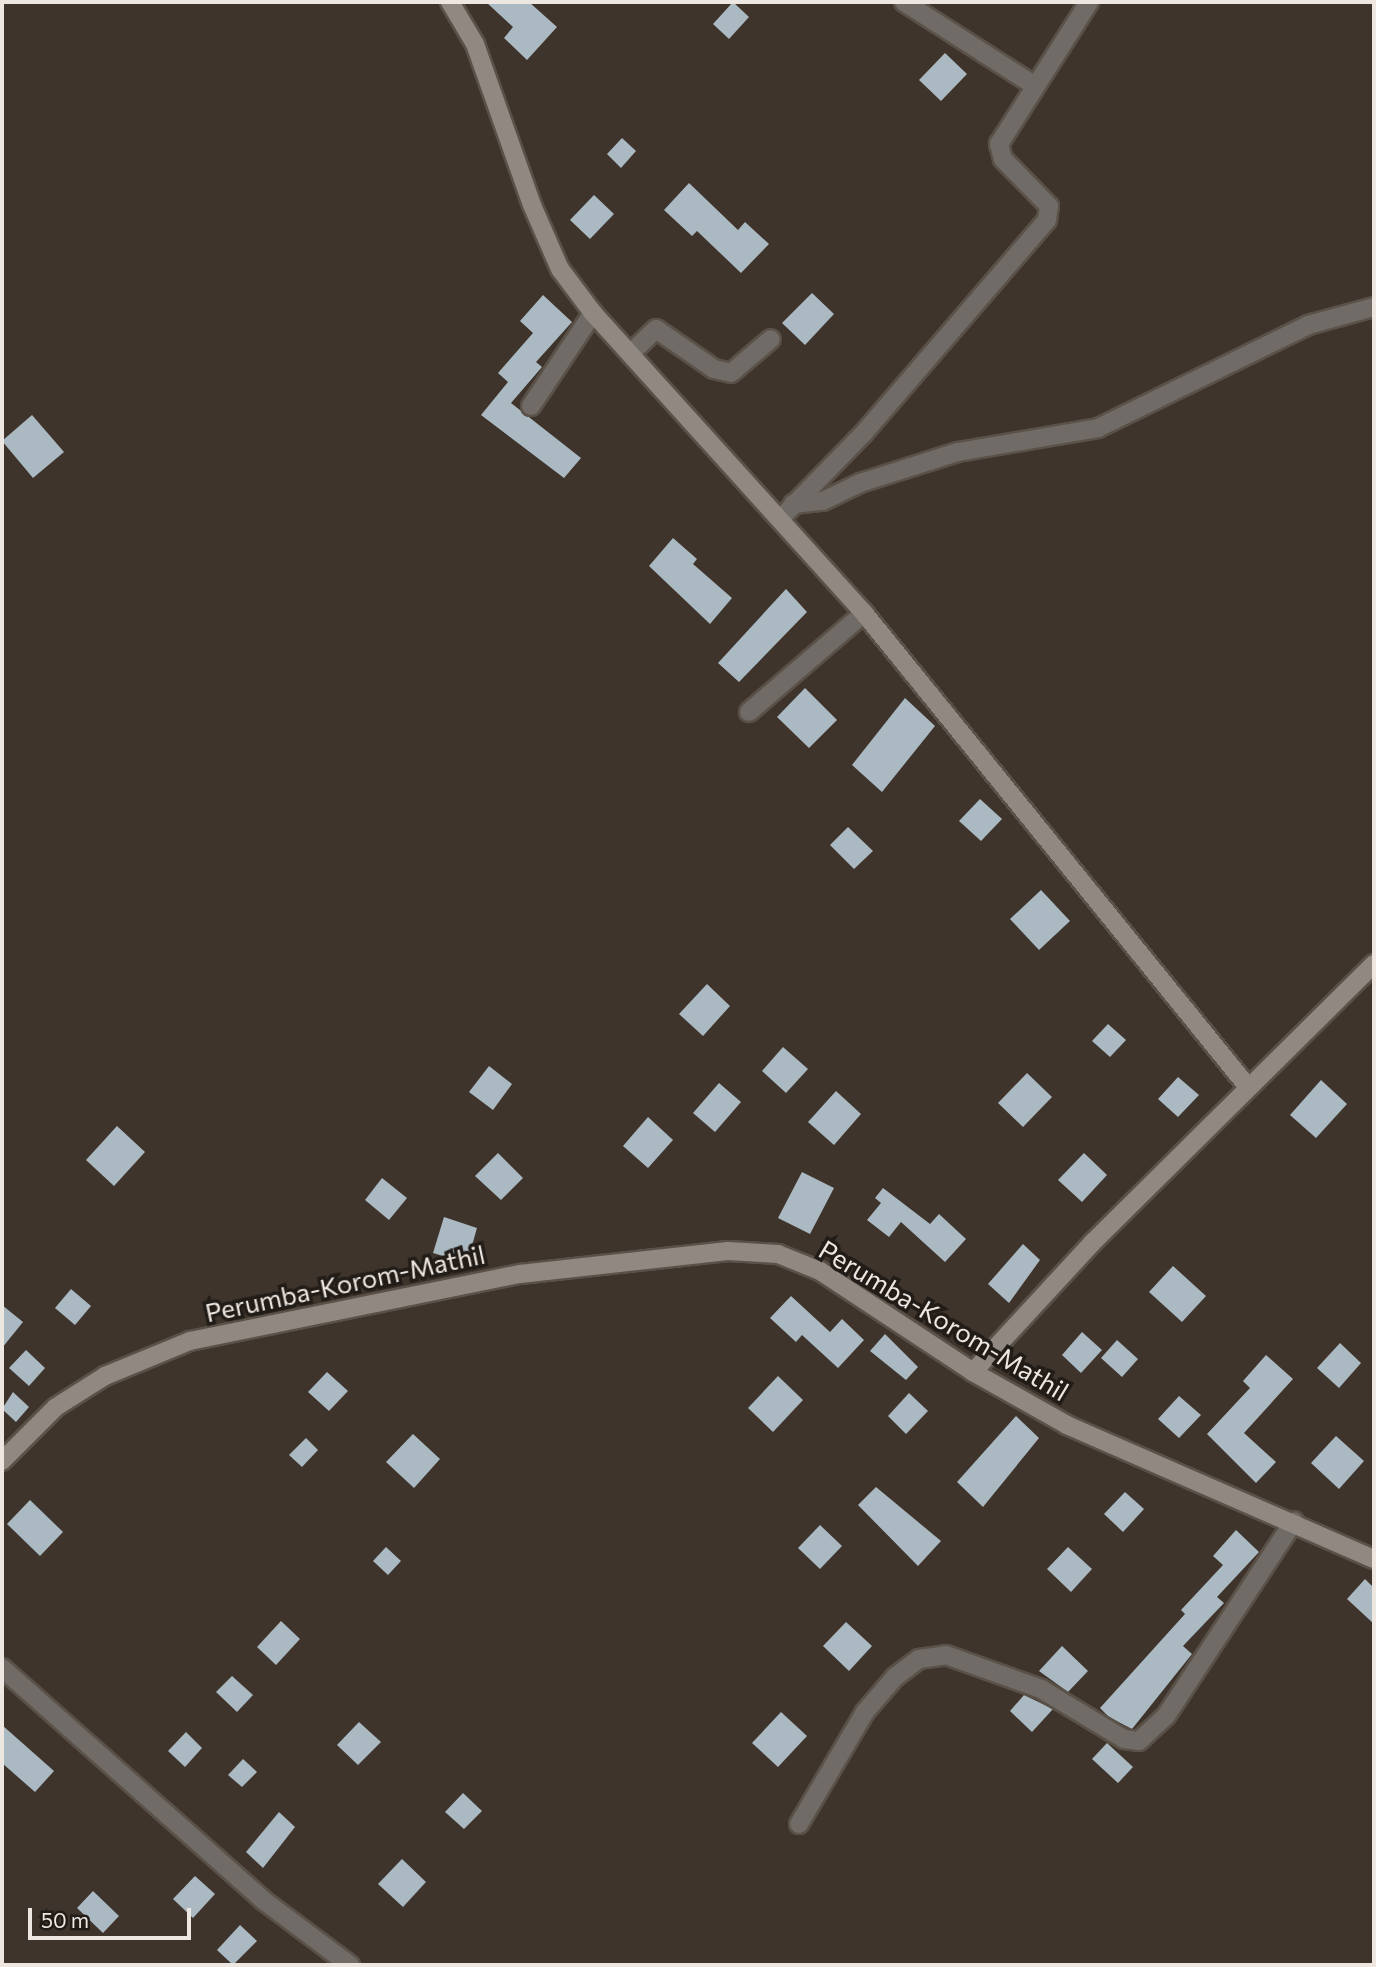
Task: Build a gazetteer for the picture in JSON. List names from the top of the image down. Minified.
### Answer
{"streets":{"street":["Perumba-Korom-Mathil"]},"scale_bar":"50 m"}
